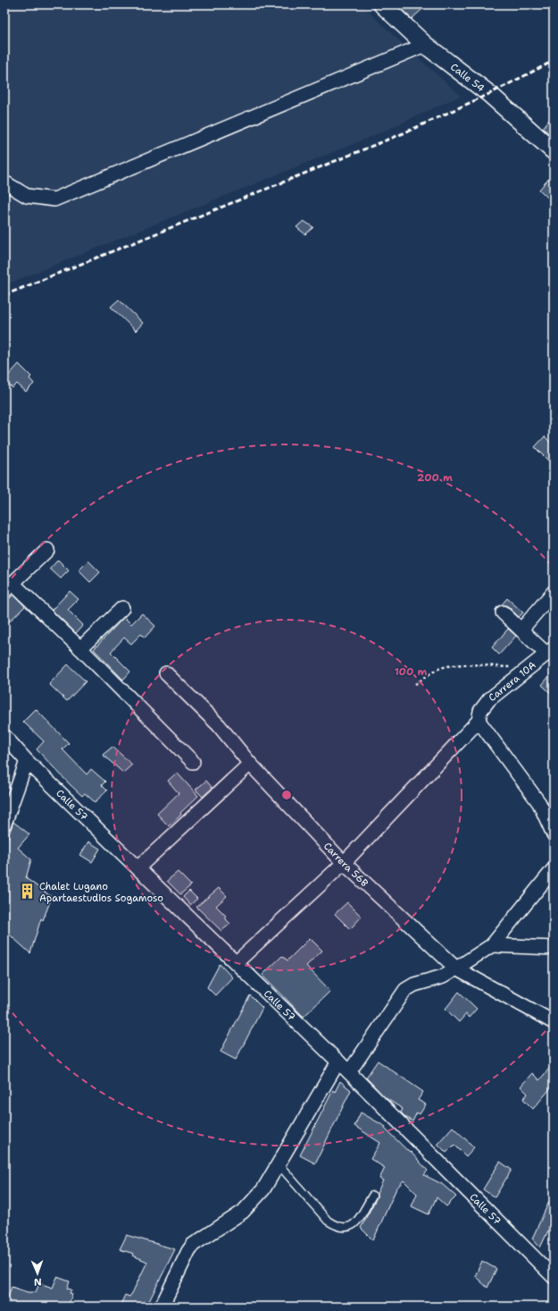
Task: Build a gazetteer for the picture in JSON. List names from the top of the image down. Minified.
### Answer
{"streets":{"street":["Calle 54","Carrera 10A","Calle 57","Carrera 56B"]},"places":{"building":["Chalet Lugano Apartaestudios Sogamoso"]},"north":"bottom","rings":["200 m","100 m"]}
